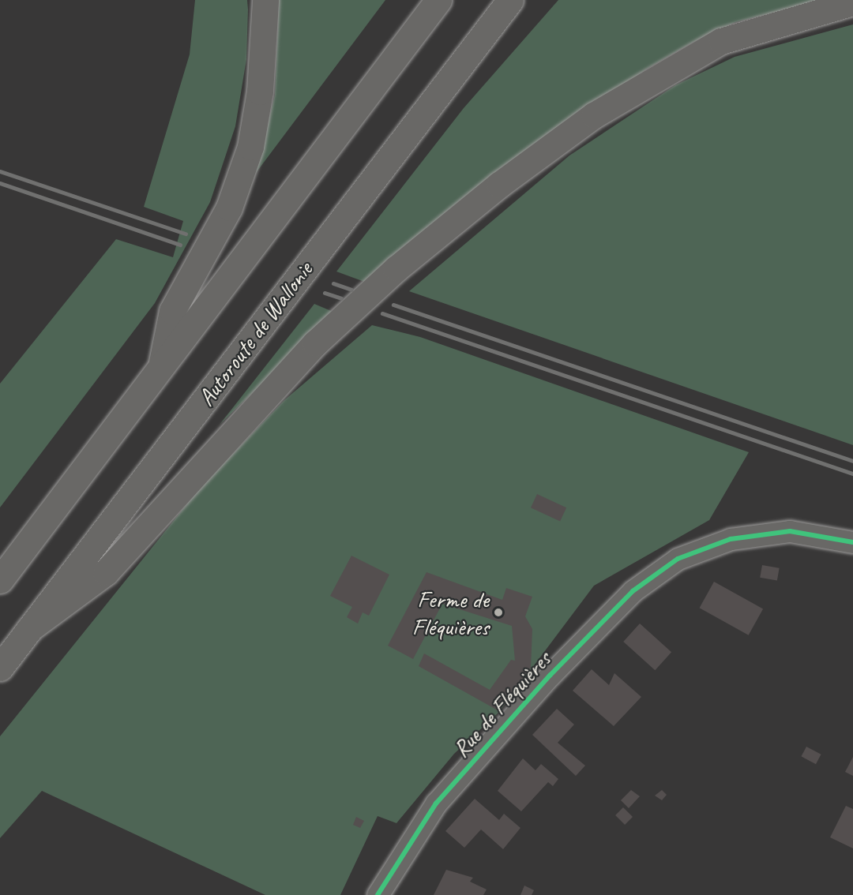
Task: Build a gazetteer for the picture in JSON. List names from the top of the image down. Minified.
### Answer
{"streets":{"highway":["Autoroute de Wallonie"],"street":["Rue de Fléquières"]},"places":["Ferme de Fléquières"]}
